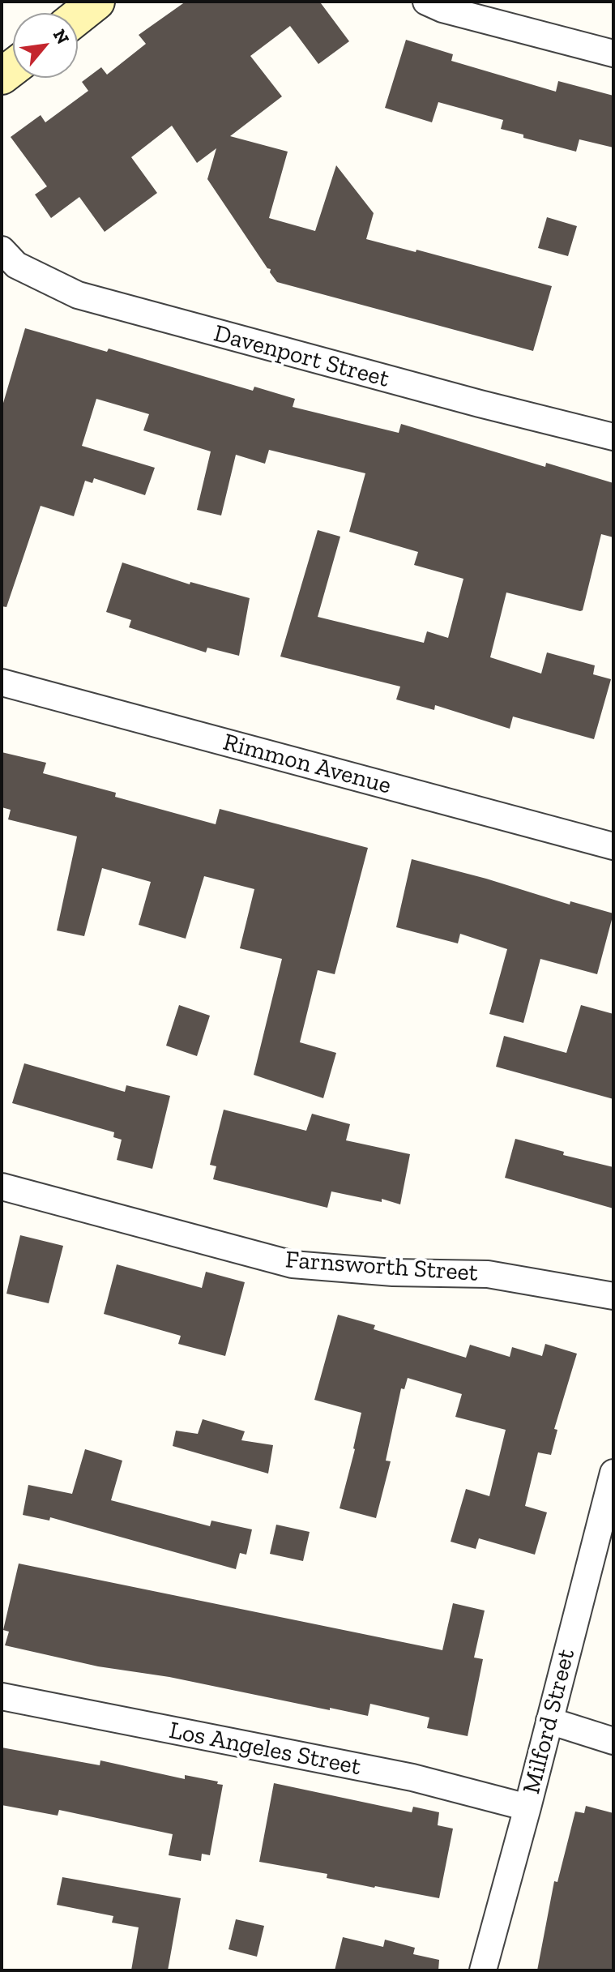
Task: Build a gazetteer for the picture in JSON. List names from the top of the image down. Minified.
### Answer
{"streets":{"street":["Davenport Street","Rimmon Avenue","Farnsworth Street","Milford Street","Los Angeles Street"]},"crossings":[["Milford Street","Los Angeles Street"]],"north":"top right"}
